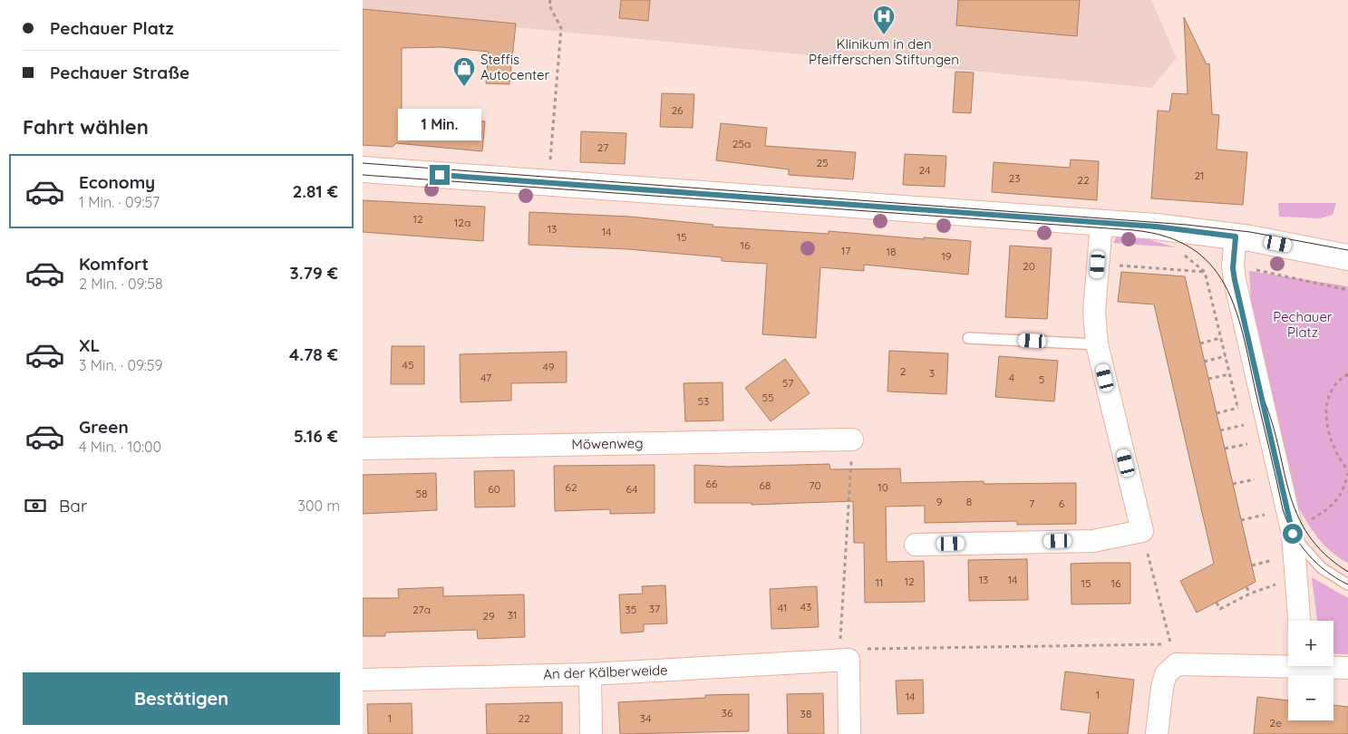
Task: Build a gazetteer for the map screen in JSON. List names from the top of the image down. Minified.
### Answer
{"streets":{"street":["Möwenweg","An der Kälberweide"]},"parks":["Pechauer Platz"],"places":{"hospital":["Klinikum in den Pfeifferschen Stiftungen"],"shop":["Steffis Autocenter"]},"house_numbers":["26","25a","27","25","24","21","23","22","12","12a","13","14","15","16","17","18","19","20","45","49","2","3","47","4","5","57","55","53","66","68","70","62","10","60","64","58","9","8","7","6","13","14","12","11","15","16","43","41","37","27a","35","31","29","1","14","36","38","1","22","34","2e"],"page":{"banner":["Pechauer Platz","Pechauer Straße"],"heading":"Fahrt wählen","bubble":"1 Min.","list":[{"name":"Economy","note":"1 Min. · 09:57","value":"2.81 €"},{"name":"Komfort","note":"2 Min. · 09:58","value":"3.79 €"},{"name":"XL","note":"3 Min. · 09:59","value":"4.78 €"},{"name":"Green","note":"4 Min. · 10:00","value":"5.16 €"}],"pay":["Bar","300 m"],"map_buttons":["+","−"],"buttons":"Bestätigen"}}
